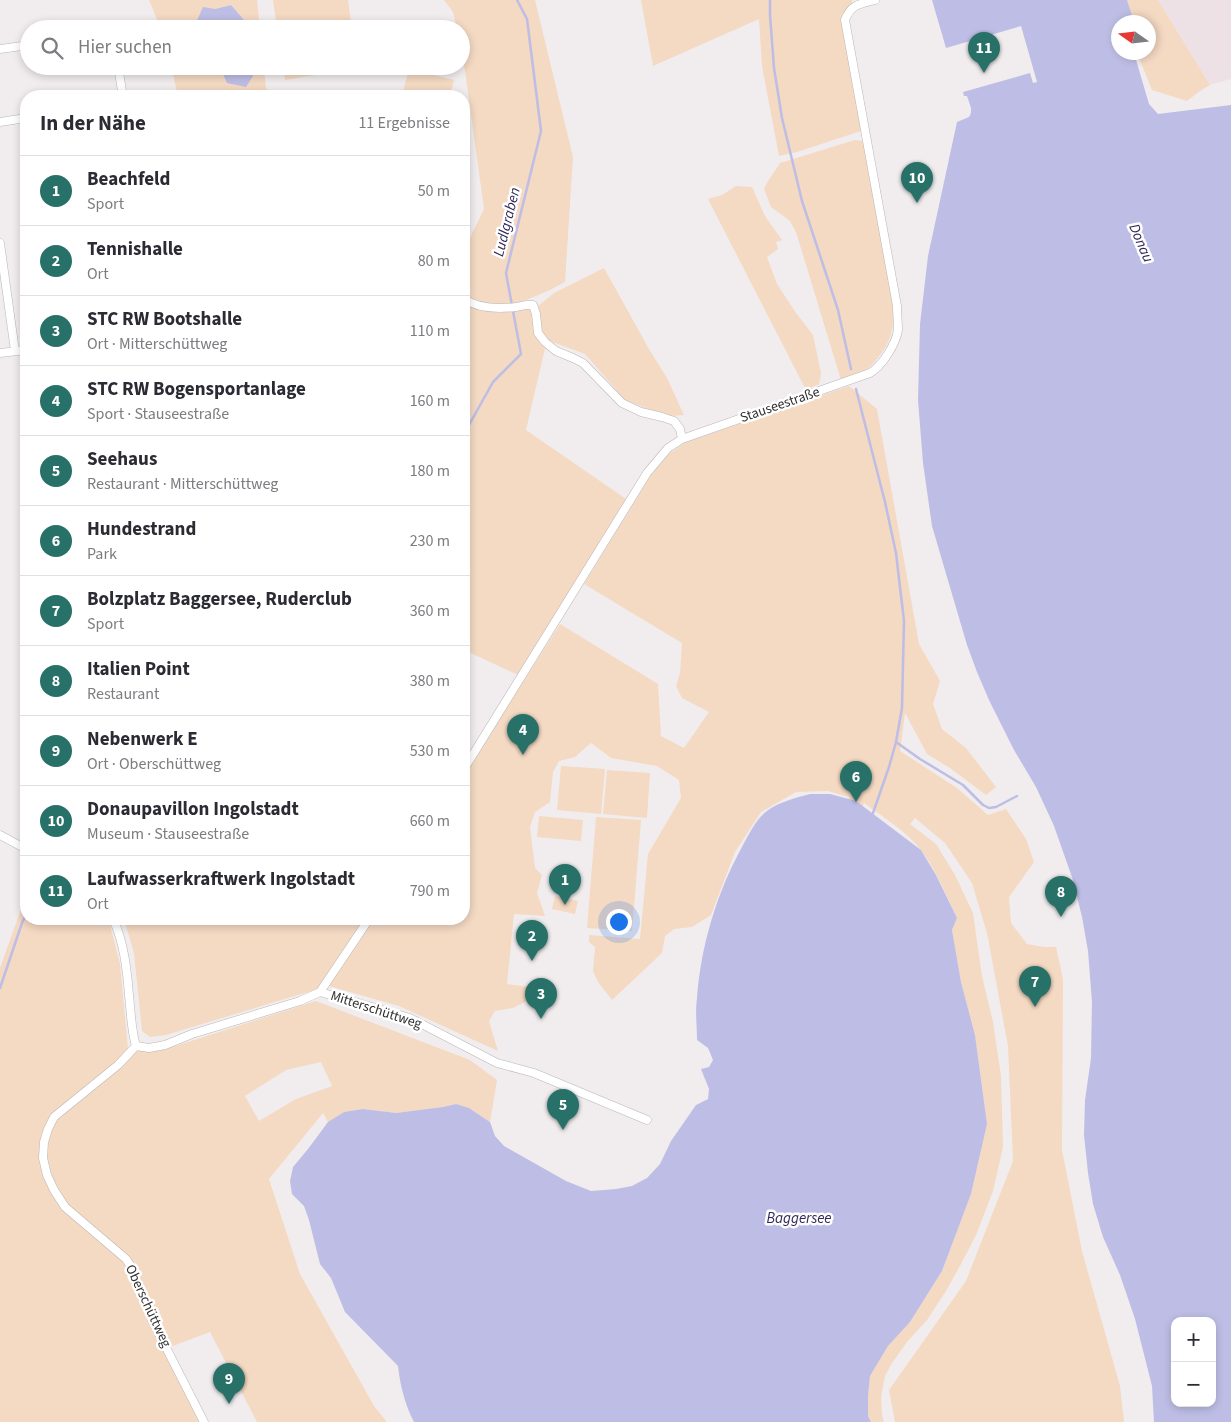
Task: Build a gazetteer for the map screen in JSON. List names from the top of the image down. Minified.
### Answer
{"streets":{"street":["Stauseestraße","Mitterschüttweg","Oberschüttweg"]},"crossings":[["Mitterschüttweg","Oberschüttweg"]],"water":["Ludlgraben","Donau","Baggersee"],"north":"left","page":{"search":"Hier suchen","pins":["11","10","4","6","1","8","2","7","3","5","9"],"heading":["In der Nähe","11 Ergebnisse"],"list":[{"mark":"1","name":"Beachfeld","note":"Sport","value":"50 m"},{"mark":"2","name":"Tennishalle","note":"Ort","value":"80 m"},{"mark":"3","name":"STC RW Bootshalle","note":"Ort · Mitterschüttweg","value":"110 m"},{"mark":"4","name":"STC RW Bogensportanlage","note":"Sport · Stauseestraße","value":"160 m"},{"mark":"5","name":"Seehaus","note":"Restaurant · Mitterschüttweg","value":"180 m"},{"mark":"6","name":"Hundestrand","note":"Park","value":"230 m"},{"mark":"7","name":"Bolzplatz Baggersee, Ruderclub","note":"Sport","value":"360 m"},{"mark":"8","name":"Italien Point","note":"Restaurant","value":"380 m"},{"mark":"9","name":"Nebenwerk E","note":"Ort · Oberschüttweg","value":"530 m"},{"mark":"10","name":"Donaupavillon Ingolstadt","note":"Museum · Stauseestraße","value":"660 m"},{"mark":"11","name":"Laufwasserkraftwerk Ingolstadt","note":"Ort","value":"790 m"}],"map_buttons":["+","−"]}}
